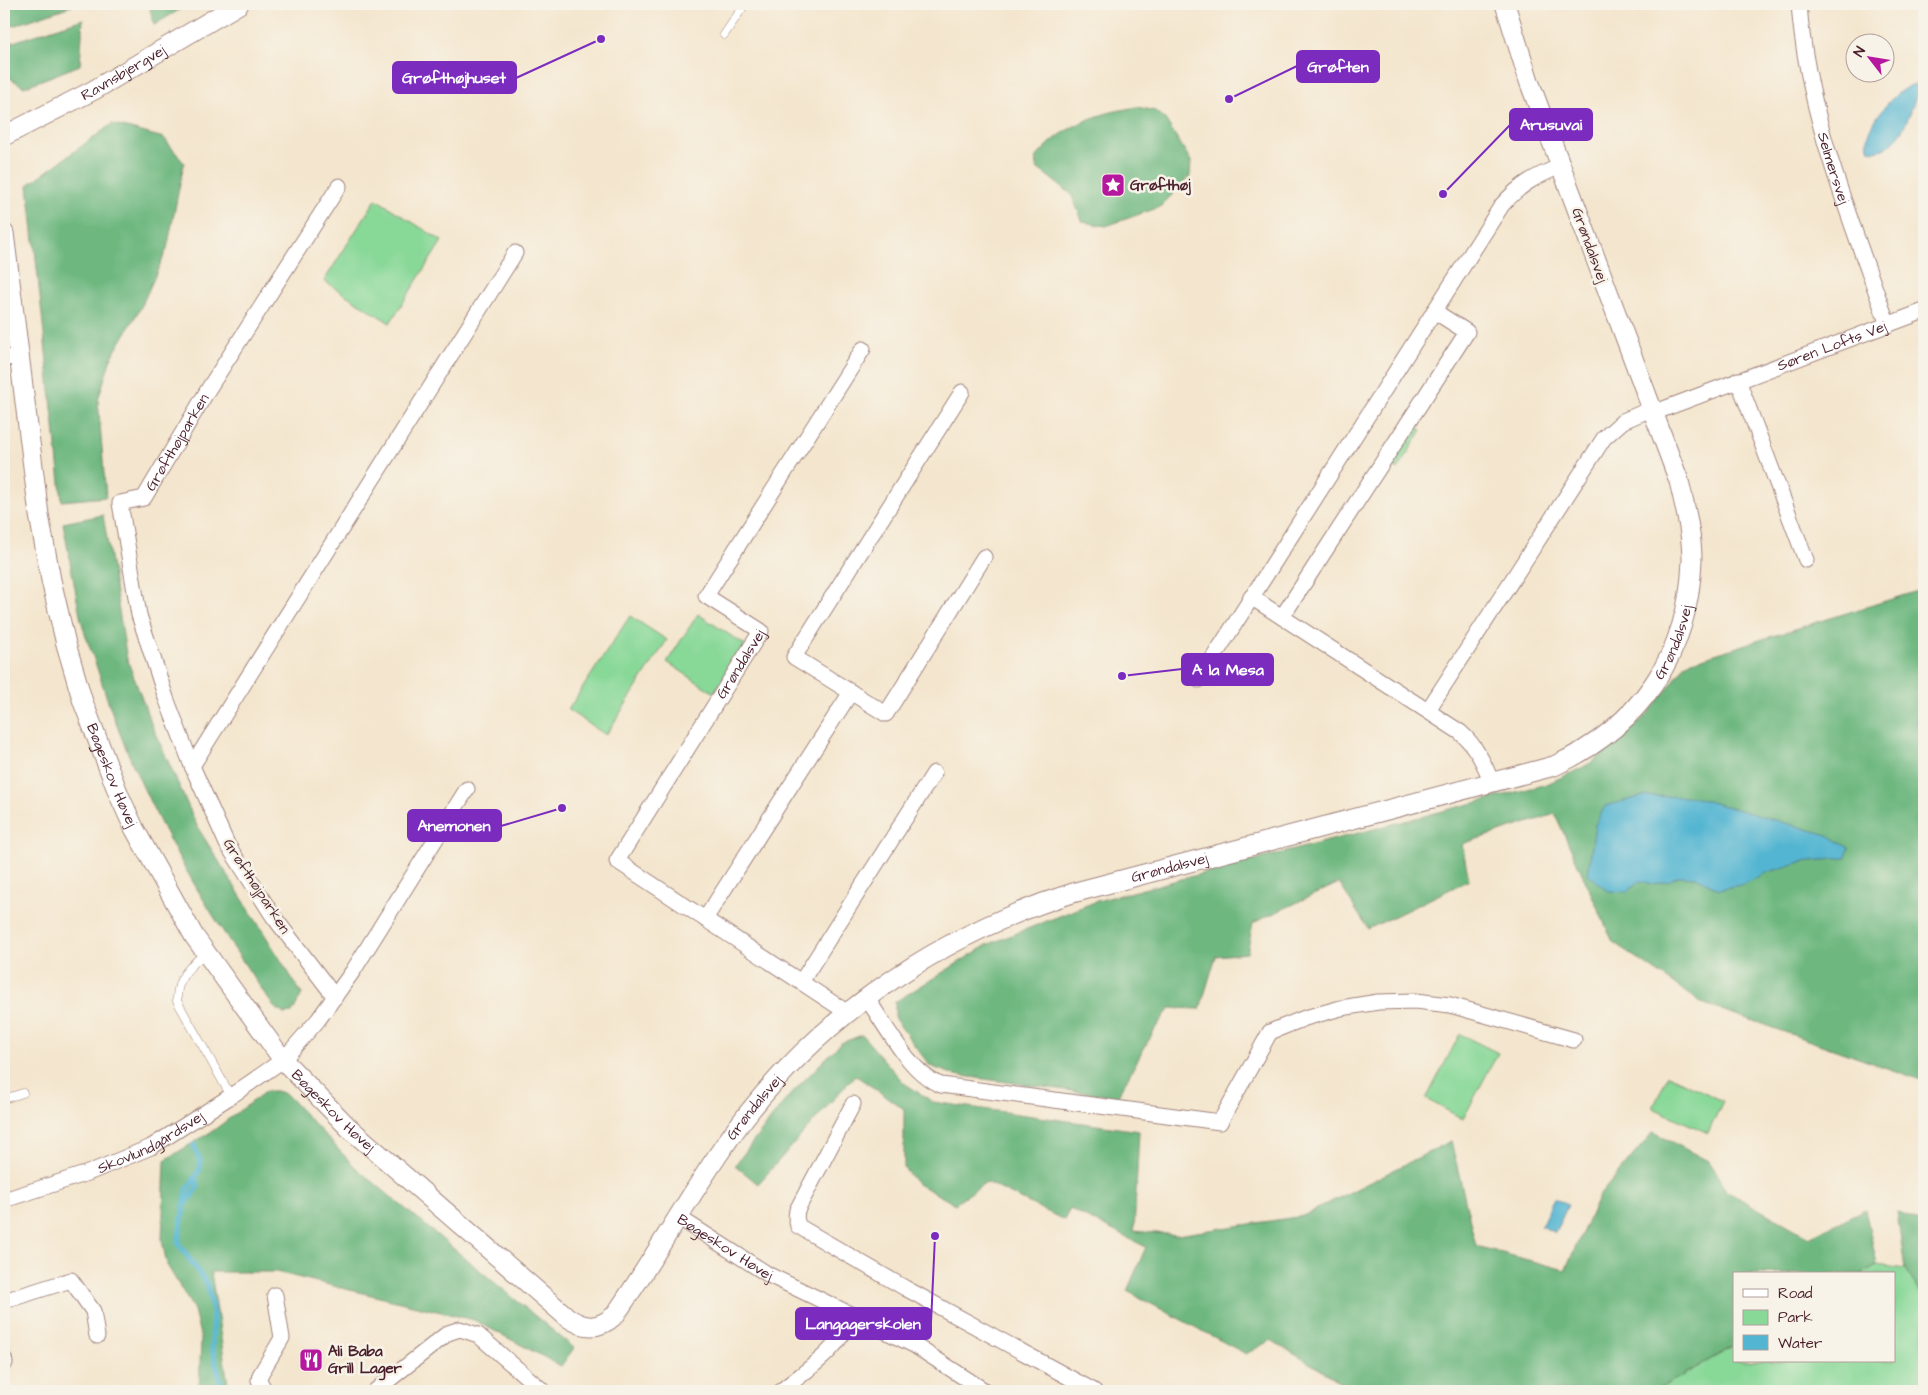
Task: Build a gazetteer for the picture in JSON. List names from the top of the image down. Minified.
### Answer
{"streets":{"street":["Ravnsbjergvej","Selmersvej","Grøndalsvej","Søren Lofts Vej","Grøfthøjparken","Bøgeskov Høvej","Skovlundgårdsvej"]},"crossings":[["Selmersvej","Søren Lofts Vej"],["Grøndalsvej","Søren Lofts Vej"],["Grøndalsvej","Bøgeskov Høvej"],["Bøgeskov Høvej","Skovlundgårdsvej"]],"places":{"other":["Grøfthøjhuset","Grøften","Arusuvai","A la Mesa","Anemonen","Langagerskolen"],"place":["Grøfthøj"],"restaurant":["Ali Baba Grill Lager"]},"legend":["Road","Park","Water"],"north":"top left"}
